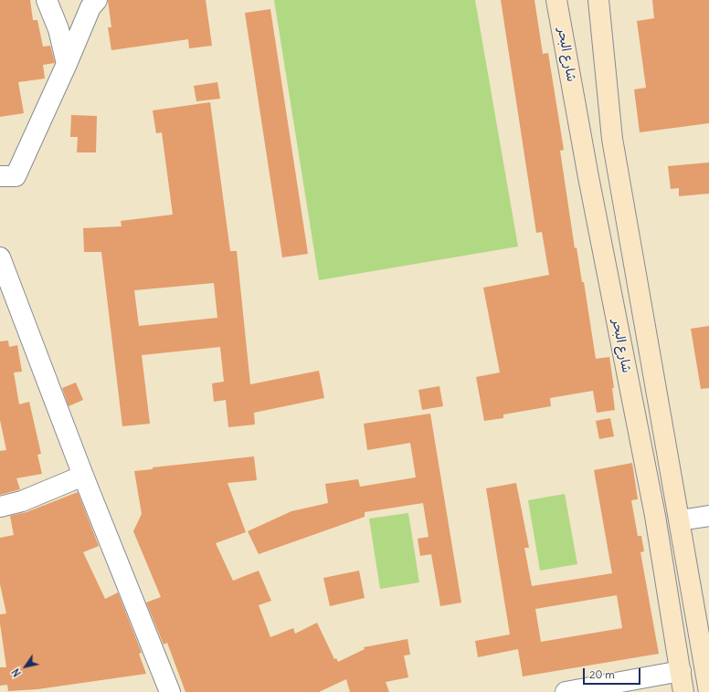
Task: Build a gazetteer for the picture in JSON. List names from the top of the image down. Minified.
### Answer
{"streets":{"main road":["شارع البحر"]},"scale_bar":"20 m","north":"bottom left"}
